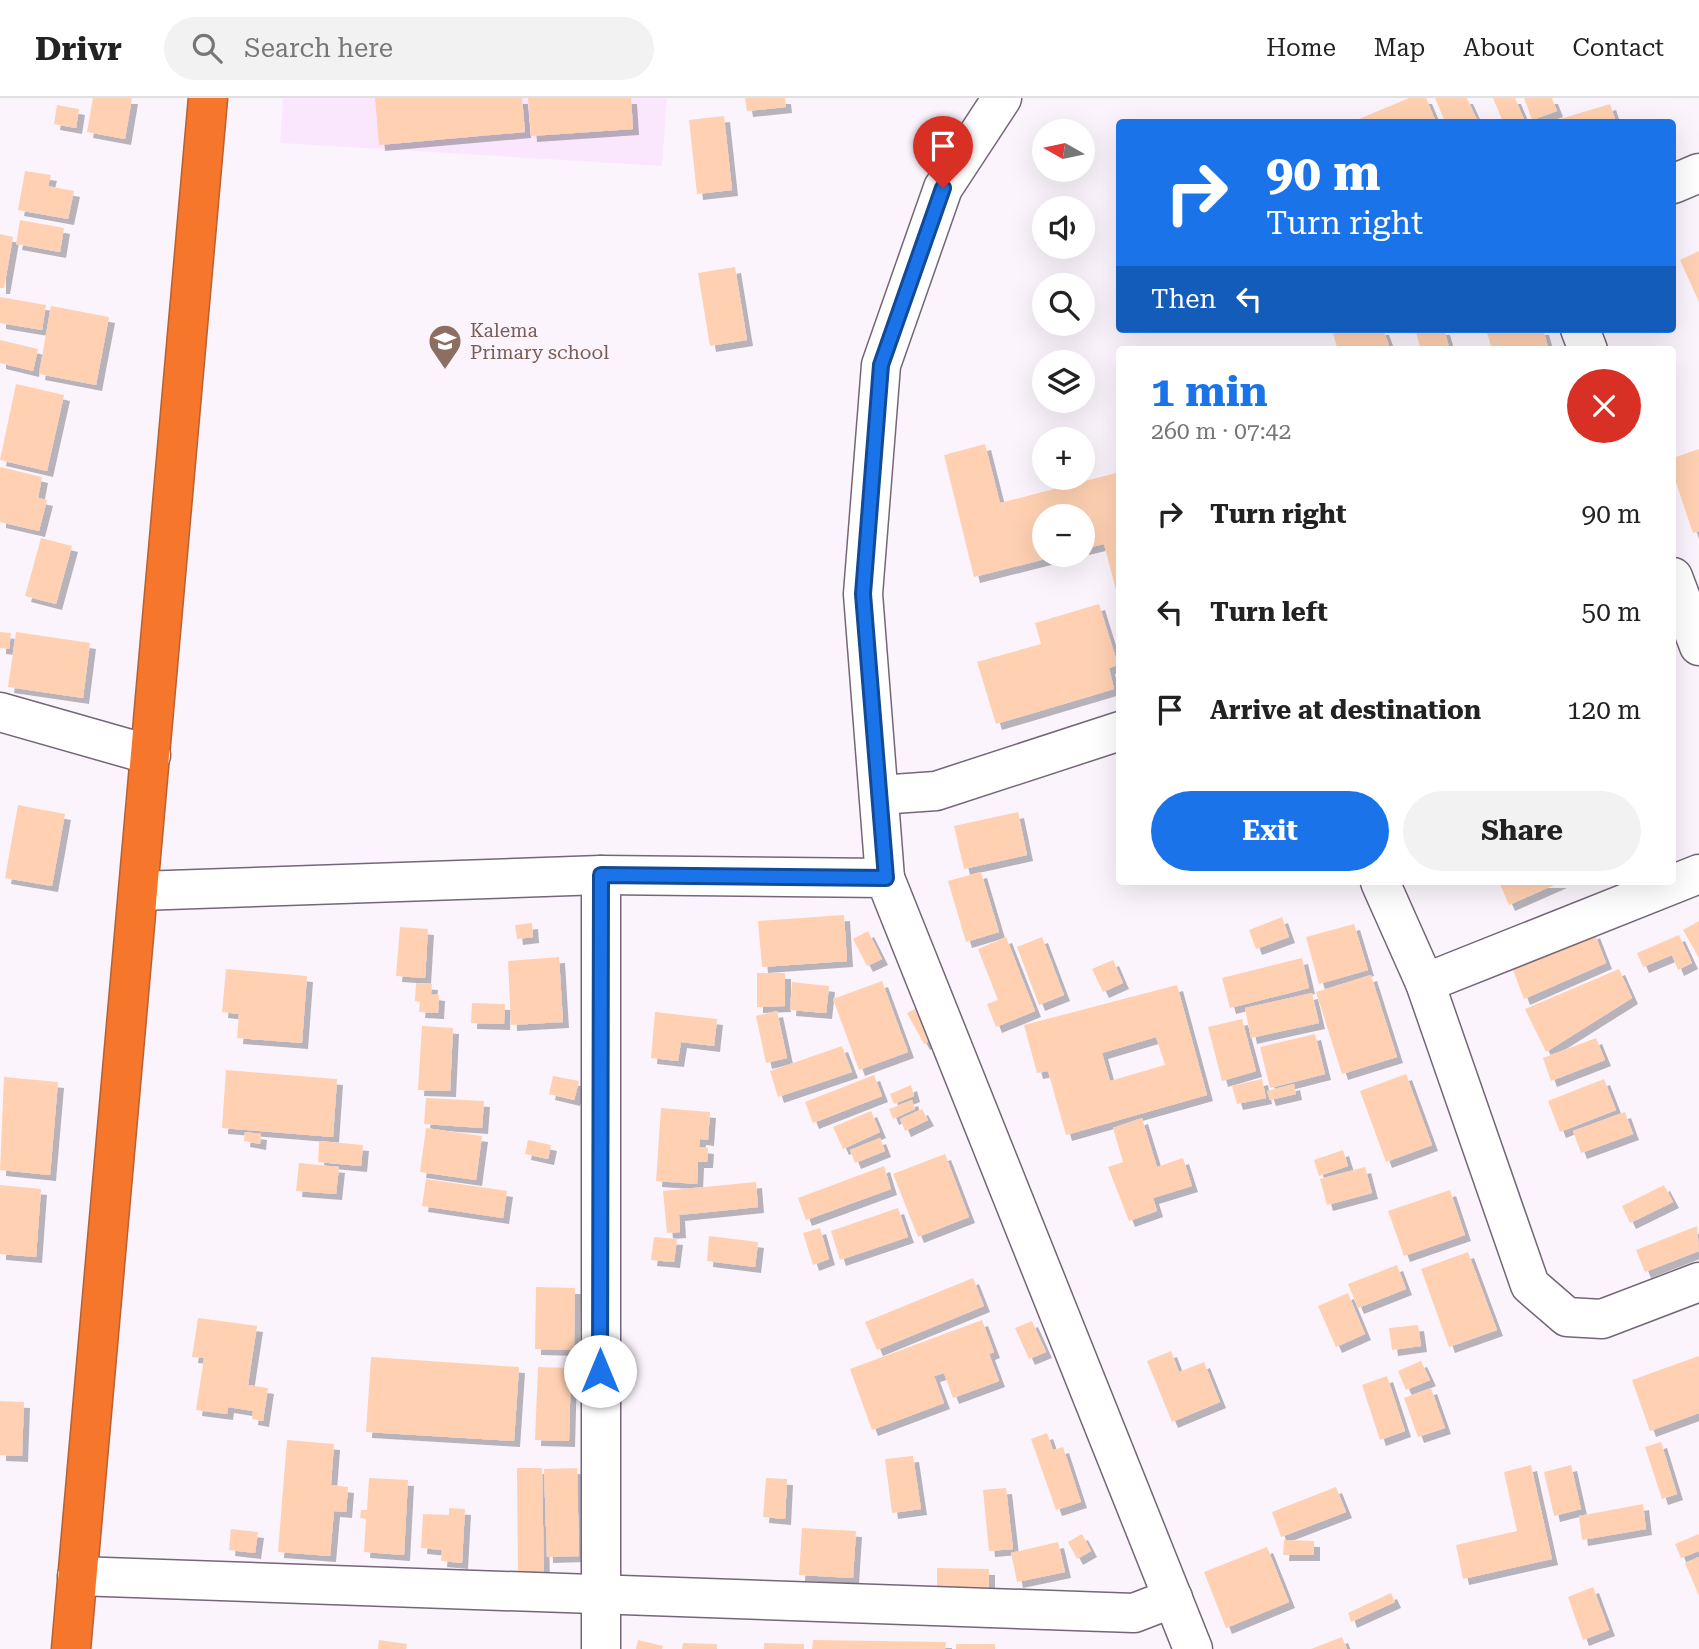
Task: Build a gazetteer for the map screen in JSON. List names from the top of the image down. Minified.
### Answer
{"places":{"school or university":["Kalema Primary school"]},"north":"left","page":{"header":"Drivr","search":"Search here","nav":["Home","Map","About","Contact"],"map_buttons":["+","−"],"turn":["90 m","Turn right"],"then":"Then","heading":["1 min","260 m · 07:42"],"list":[{"name":"Turn right","value":"90 m"},{"name":"Turn left","value":"50 m"},{"name":"Arrive at destination","value":"120 m"}],"buttons":["Exit","Share"]}}
